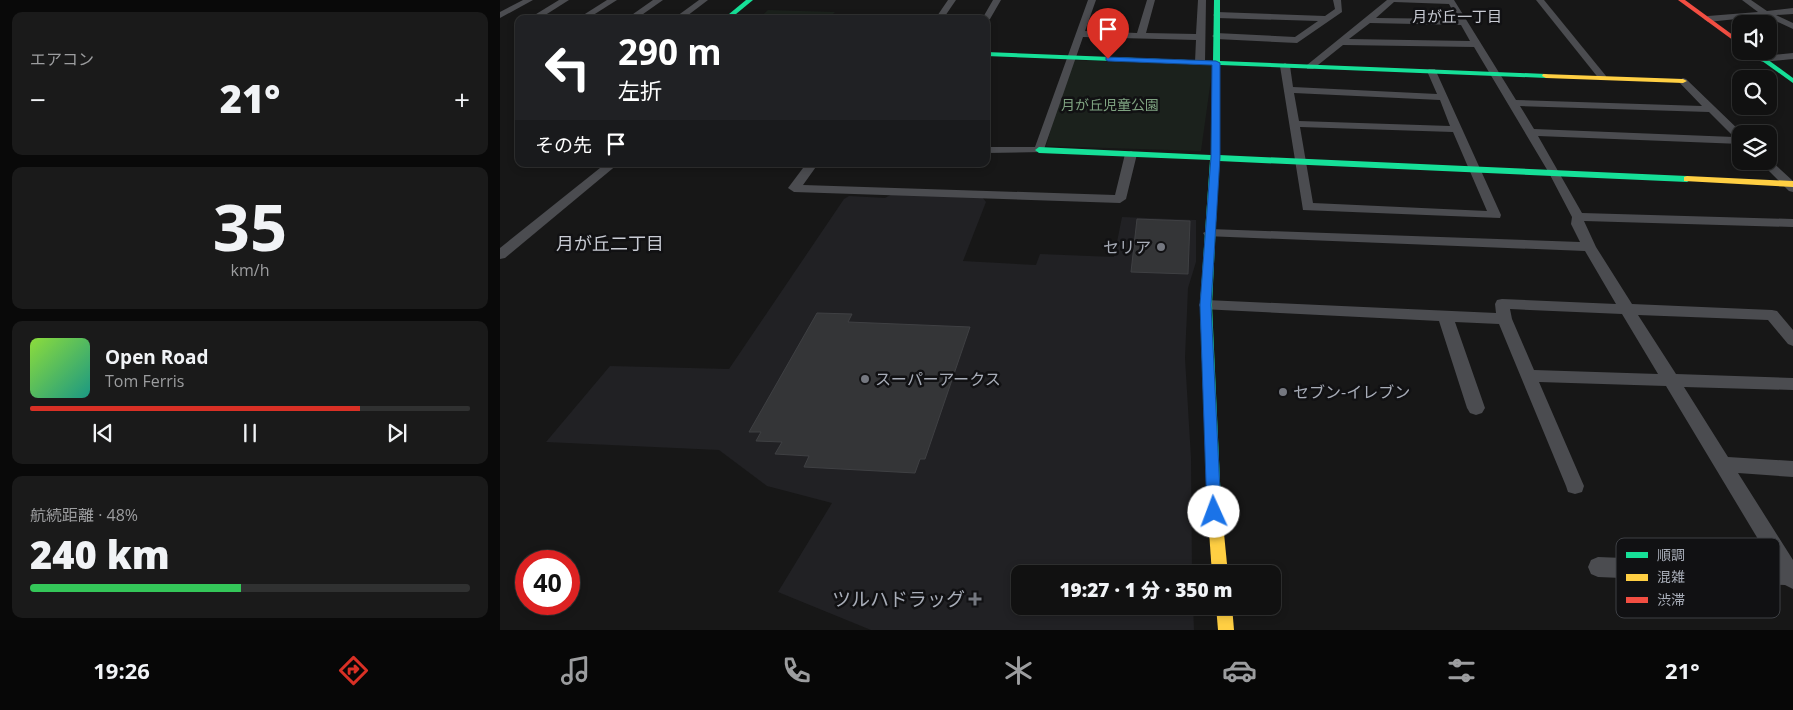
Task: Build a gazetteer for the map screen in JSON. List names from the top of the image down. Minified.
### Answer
{"districts":["月が丘一丁目","月が丘二丁目"],"parks":["月が丘児童公園"],"places":{"other":["セリア","スーパーアークス","セブン-イレブン"],"health":["ツルハドラッグ"]},"legend":["順調","混雑","渋滞"],"page":{"tile":["エアコン",["35","km/h"],["航続距離 · 48%","240 km"]],"turn":["290 m","左折"],"heat":["−","21°","+"],"then":"その先","song":["Open Road","Tom Ferris"],"limit":"40","trip":"19:27 · 1 分 · 350 m","tabs":["19:26","21°"]}}
